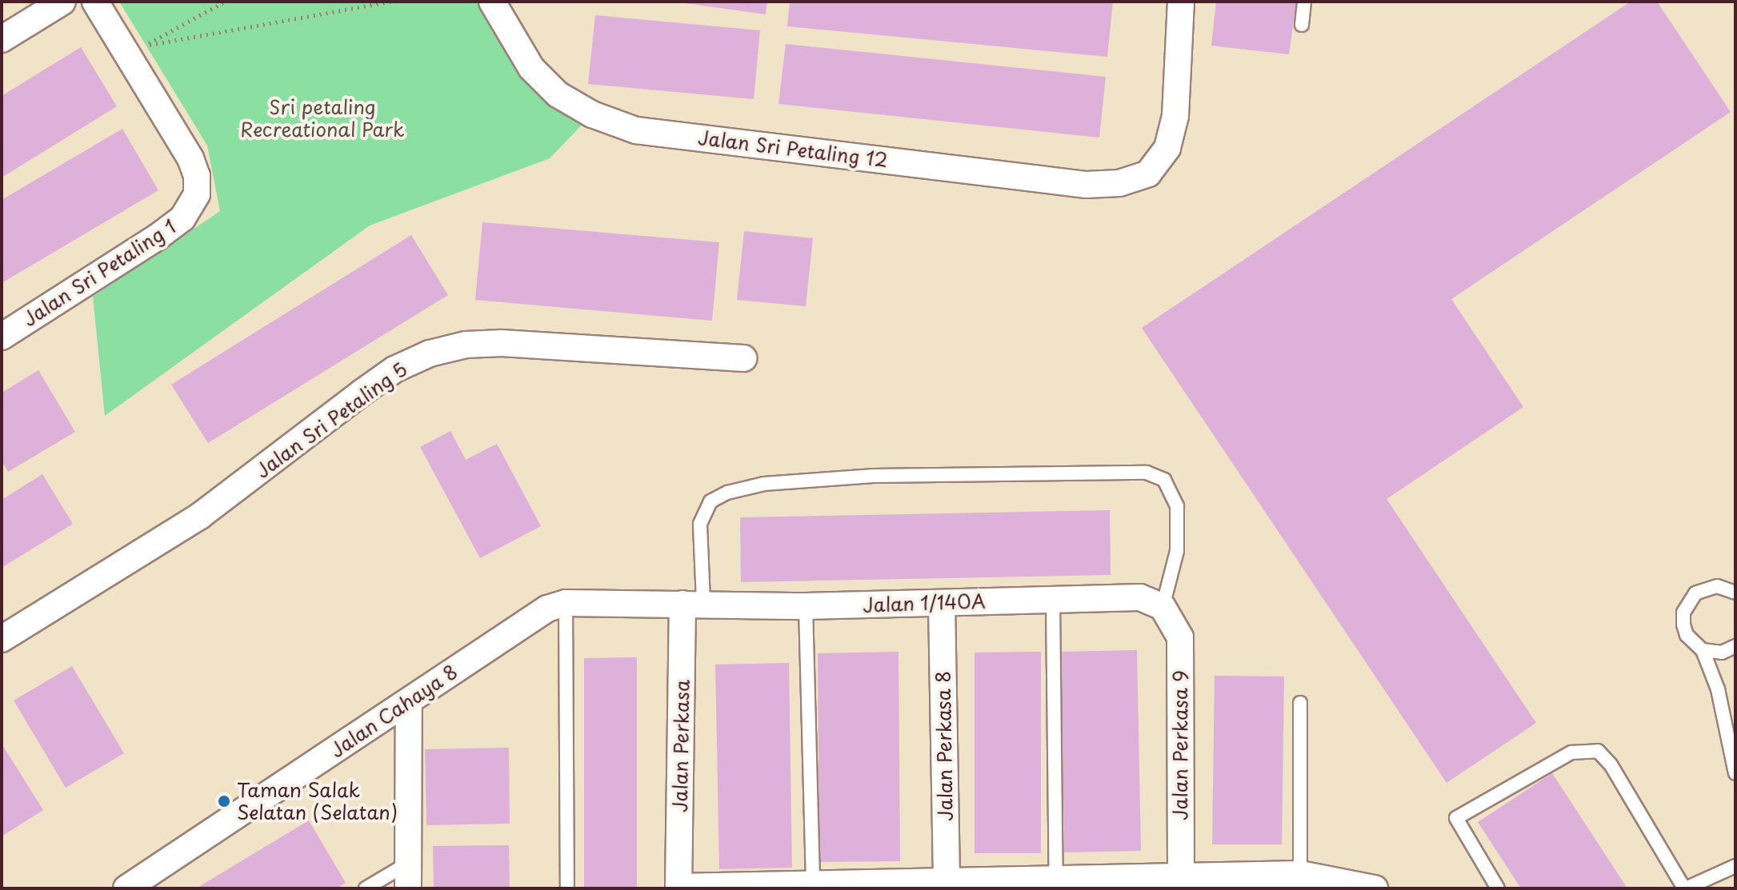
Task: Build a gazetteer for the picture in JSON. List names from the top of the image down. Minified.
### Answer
{"streets":{"street":["Jalan Sri Petaling 12","Jalan Sri Petaling 1","Jalan Sri Petaling 5","Jalan 1/140A","Jalan Cahaya 8","Jalan Perkasa 9","Jalan Perkasa","Jalan Perkasa 8"]},"crossings":[["Jalan 1/140A","Jalan Cahaya 8"],["Jalan 1/140A","Jalan Perkasa 9"],["Jalan 1/140A","Jalan Perkasa"],["Jalan 1/140A","Jalan Perkasa 8"],["Jalan Cahaya 8","Jalan Perkasa"]],"parks":["Sri petaling Recreational Park"],"places":["Taman Salak Selatan (Selatan)"]}
